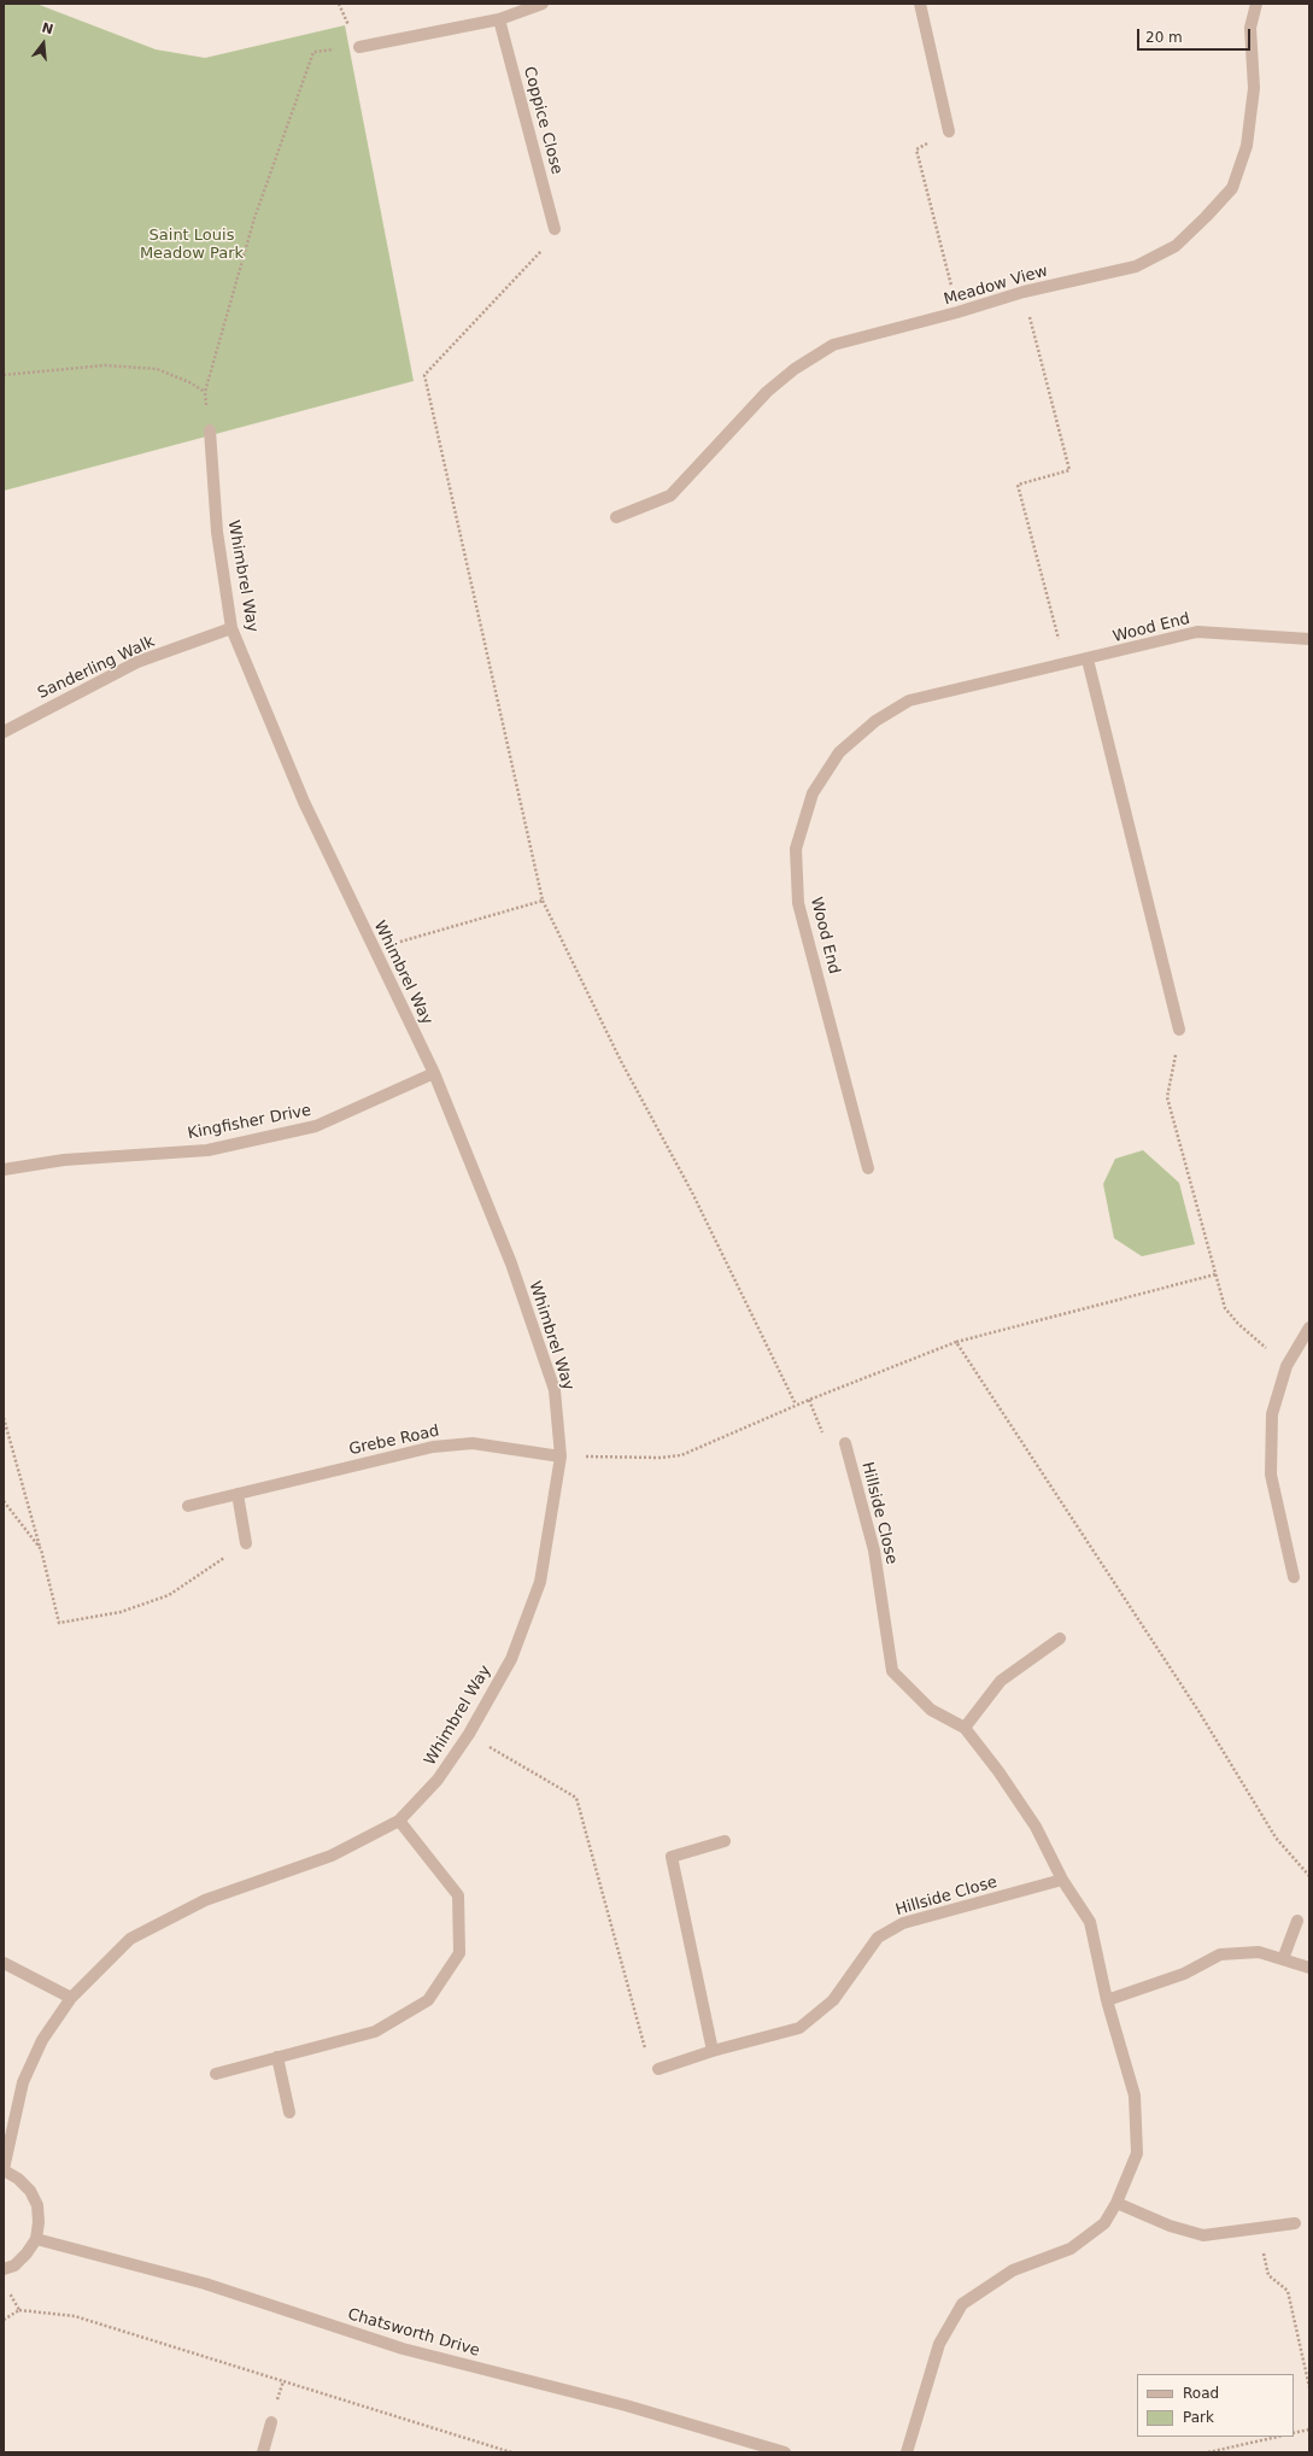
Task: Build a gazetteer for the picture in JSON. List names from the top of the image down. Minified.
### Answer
{"streets":{"street":["Coppice Close","Meadow View","Whimbrel Way","Wood End","Sanderling Walk","Kingfisher Drive","Grebe Road","Hillside Close","Chatsworth Drive"]},"crossings":[["Whimbrel Way","Sanderling Walk"],["Whimbrel Way","Kingfisher Drive"],["Whimbrel Way","Grebe Road"]],"parks":["Saint Louis Meadow Park"],"legend":["Road","Park"],"scale_bar":"20 m","north":"top"}
